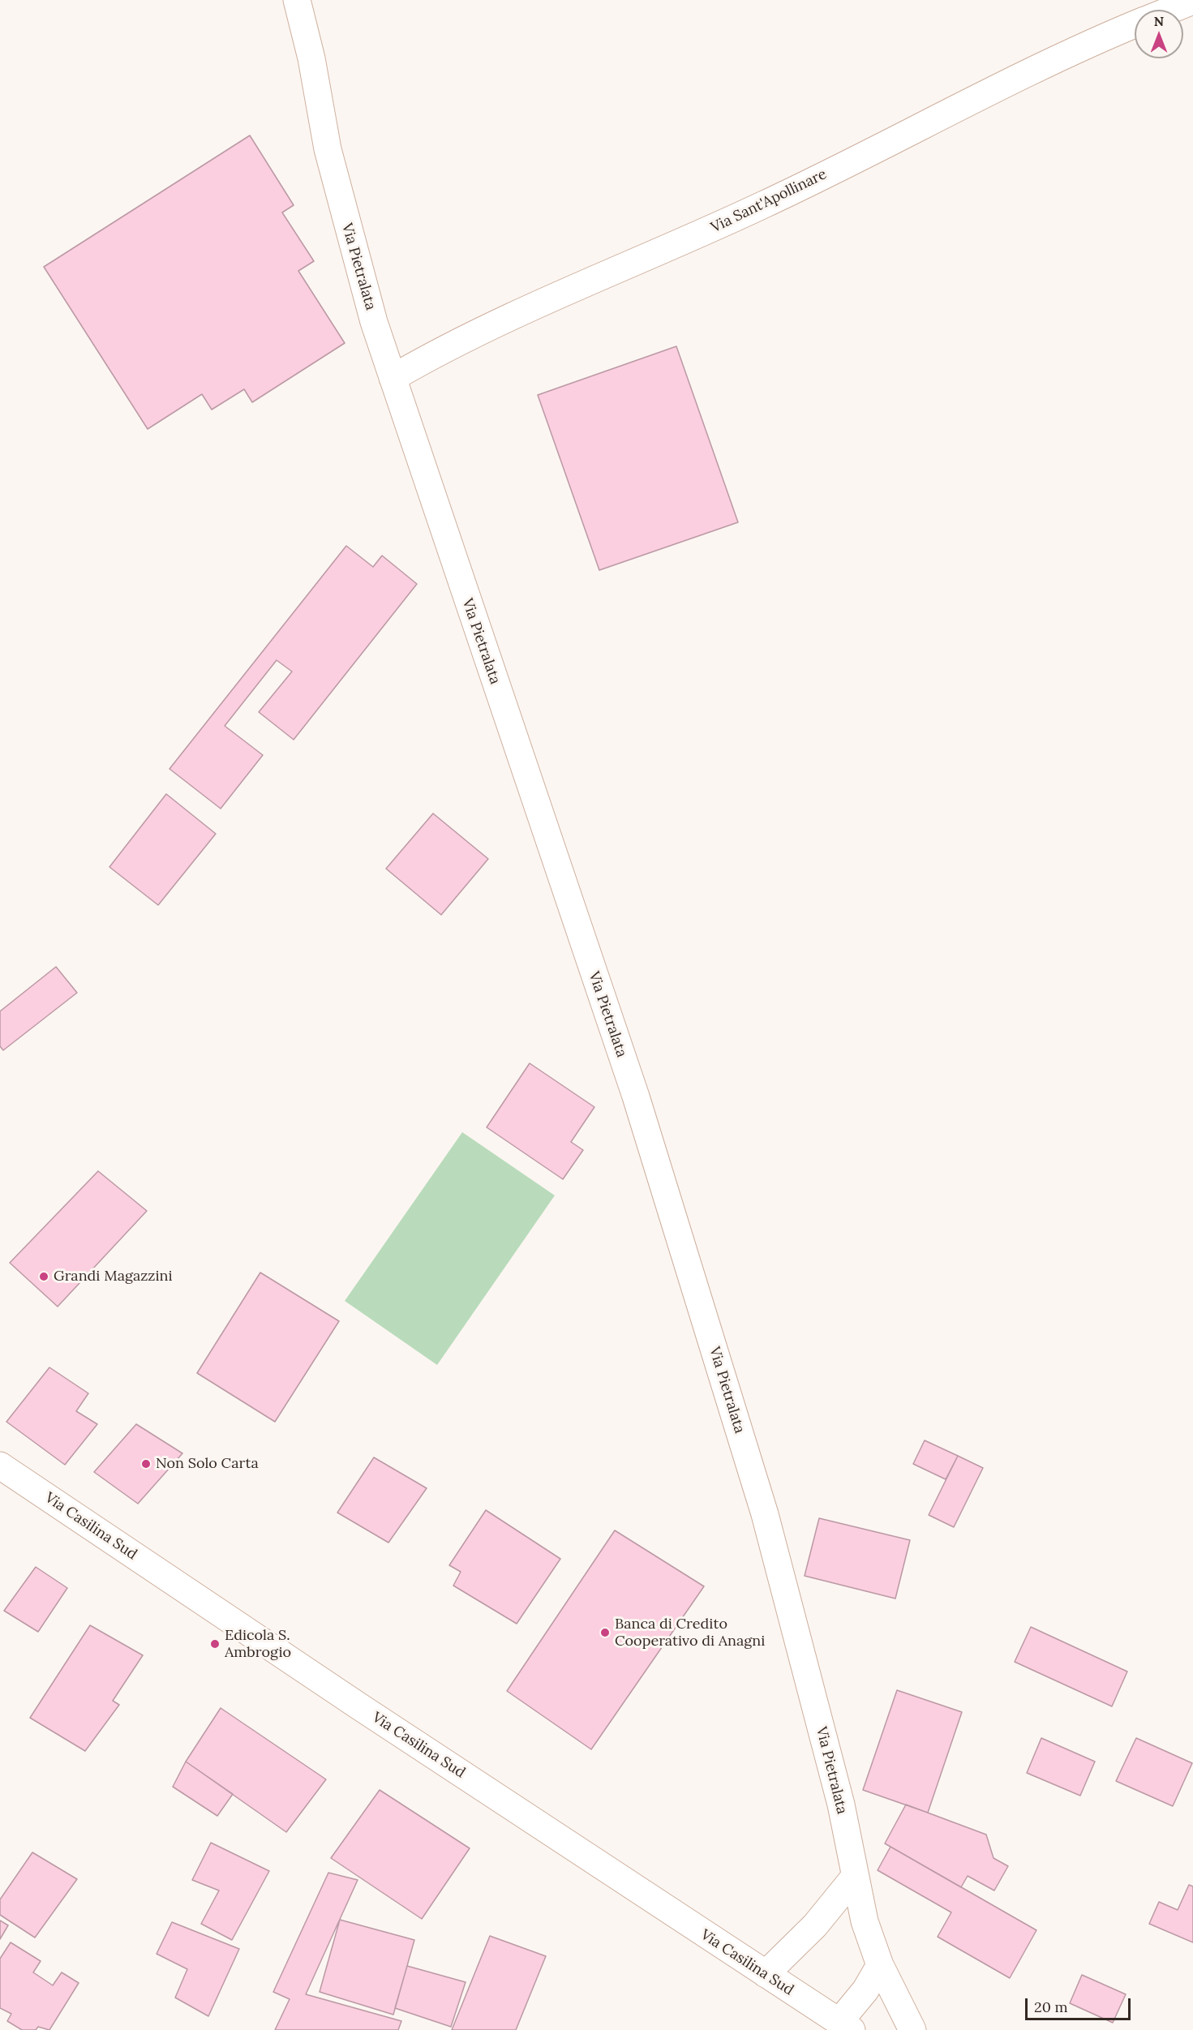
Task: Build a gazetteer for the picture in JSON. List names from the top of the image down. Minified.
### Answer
{"streets":{"street":["Via Sant'Apollinare","Via Pietralata","Via Casilina Sud"]},"crossings":[["Via Sant'Apollinare","Via Pietralata"]],"places":["Grandi Magazzini","Non Solo Carta","Banca di Credito Cooperativo di Anagni","Edicola S. Ambrogio"],"scale_bar":"20 m","north":"top"}
